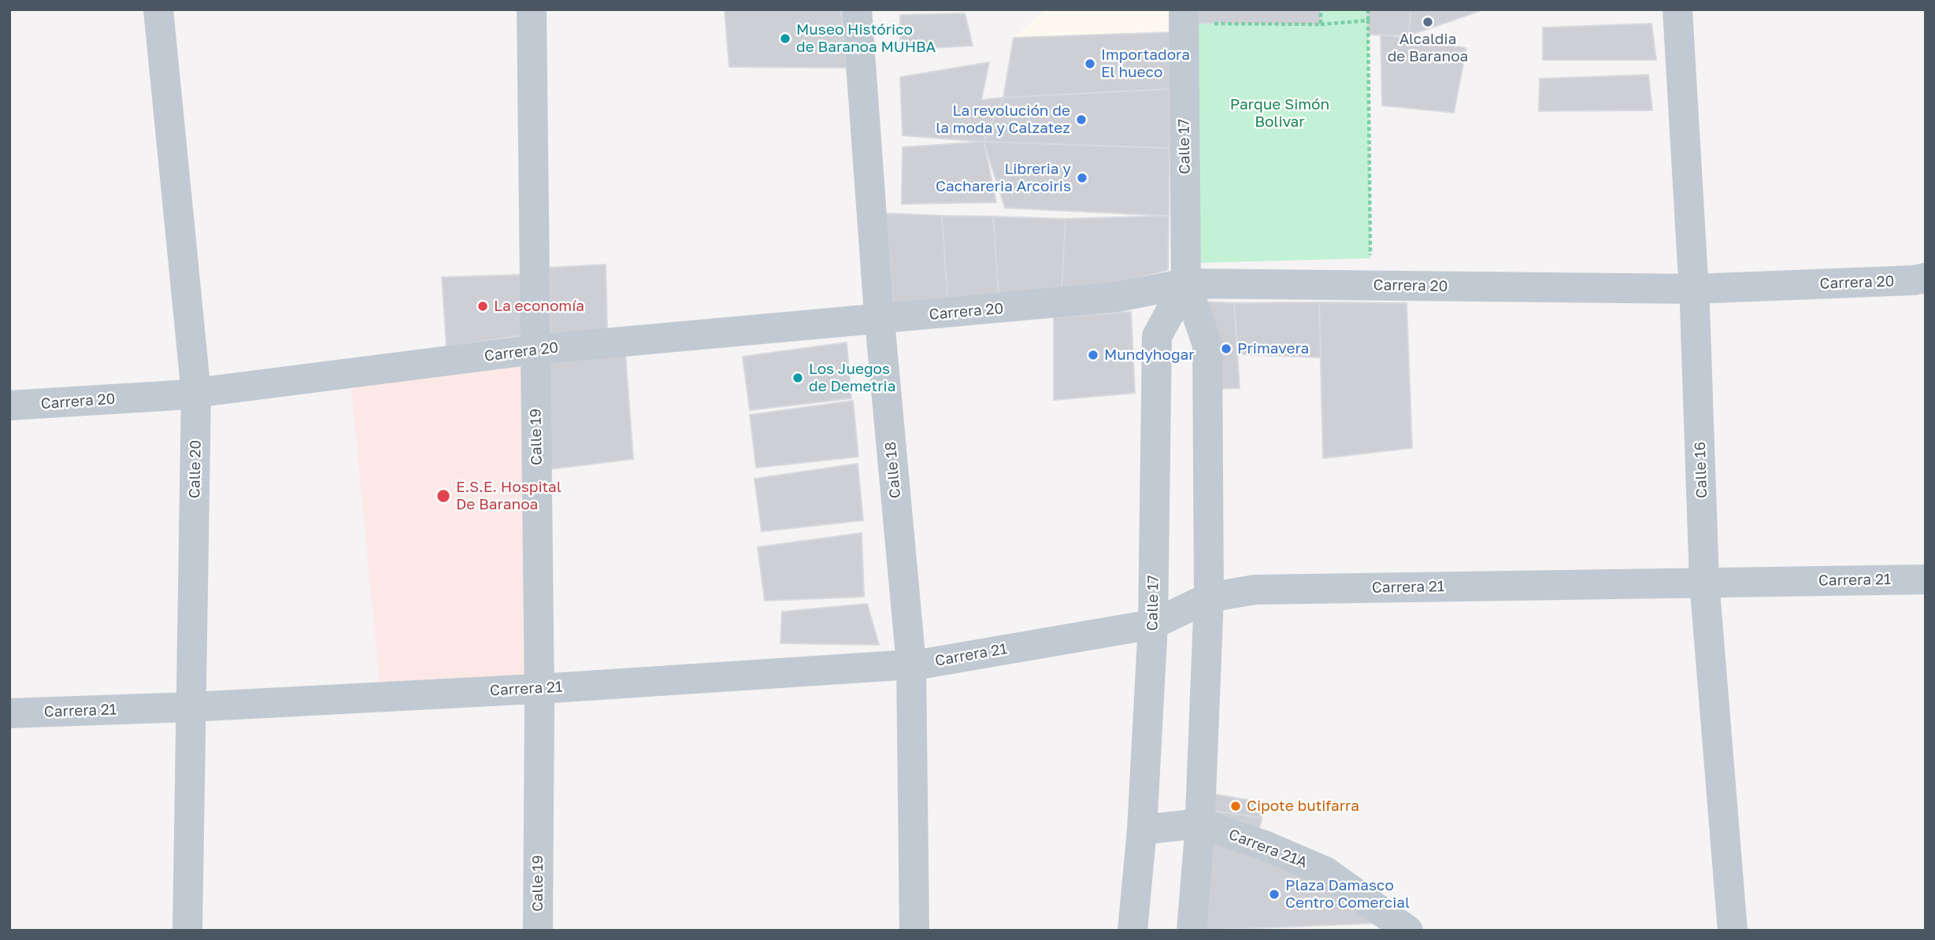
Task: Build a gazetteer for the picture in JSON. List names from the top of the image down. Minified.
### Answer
{"streets":{"street":["Calle 17","Carrera 20","Calle 19","Calle 20","Calle 18","Calle 16","Carrera 21","Carrera 21A"]},"crossings":[["Calle 17","Carrera 20"],["Calle 17","Carrera 21"],["Calle 17","Carrera 21A"],["Carrera 20","Calle 19"],["Carrera 20","Calle 20"],["Carrera 20","Calle 18"],["Carrera 20","Calle 16"],["Calle 19","Carrera 21"],["Calle 20","Carrera 21"],["Calle 18","Carrera 21"],["Calle 16","Carrera 21"]],"parks":["Parque Simón Bolivar"],"places":["Alcaldia de Baranoa","Museo Histórico de Baranoa MUHBA","Importadora El hueco","La revolución de la moda y Calzatez","Libreria y Cachareria Arcoiris","La economía","Primavera","Mundyhogar","Los Juegos de Demetria","E.S.E. Hospital De Baranoa","Cipote butifarra","Plaza Damasco Centro Comercial"]}
